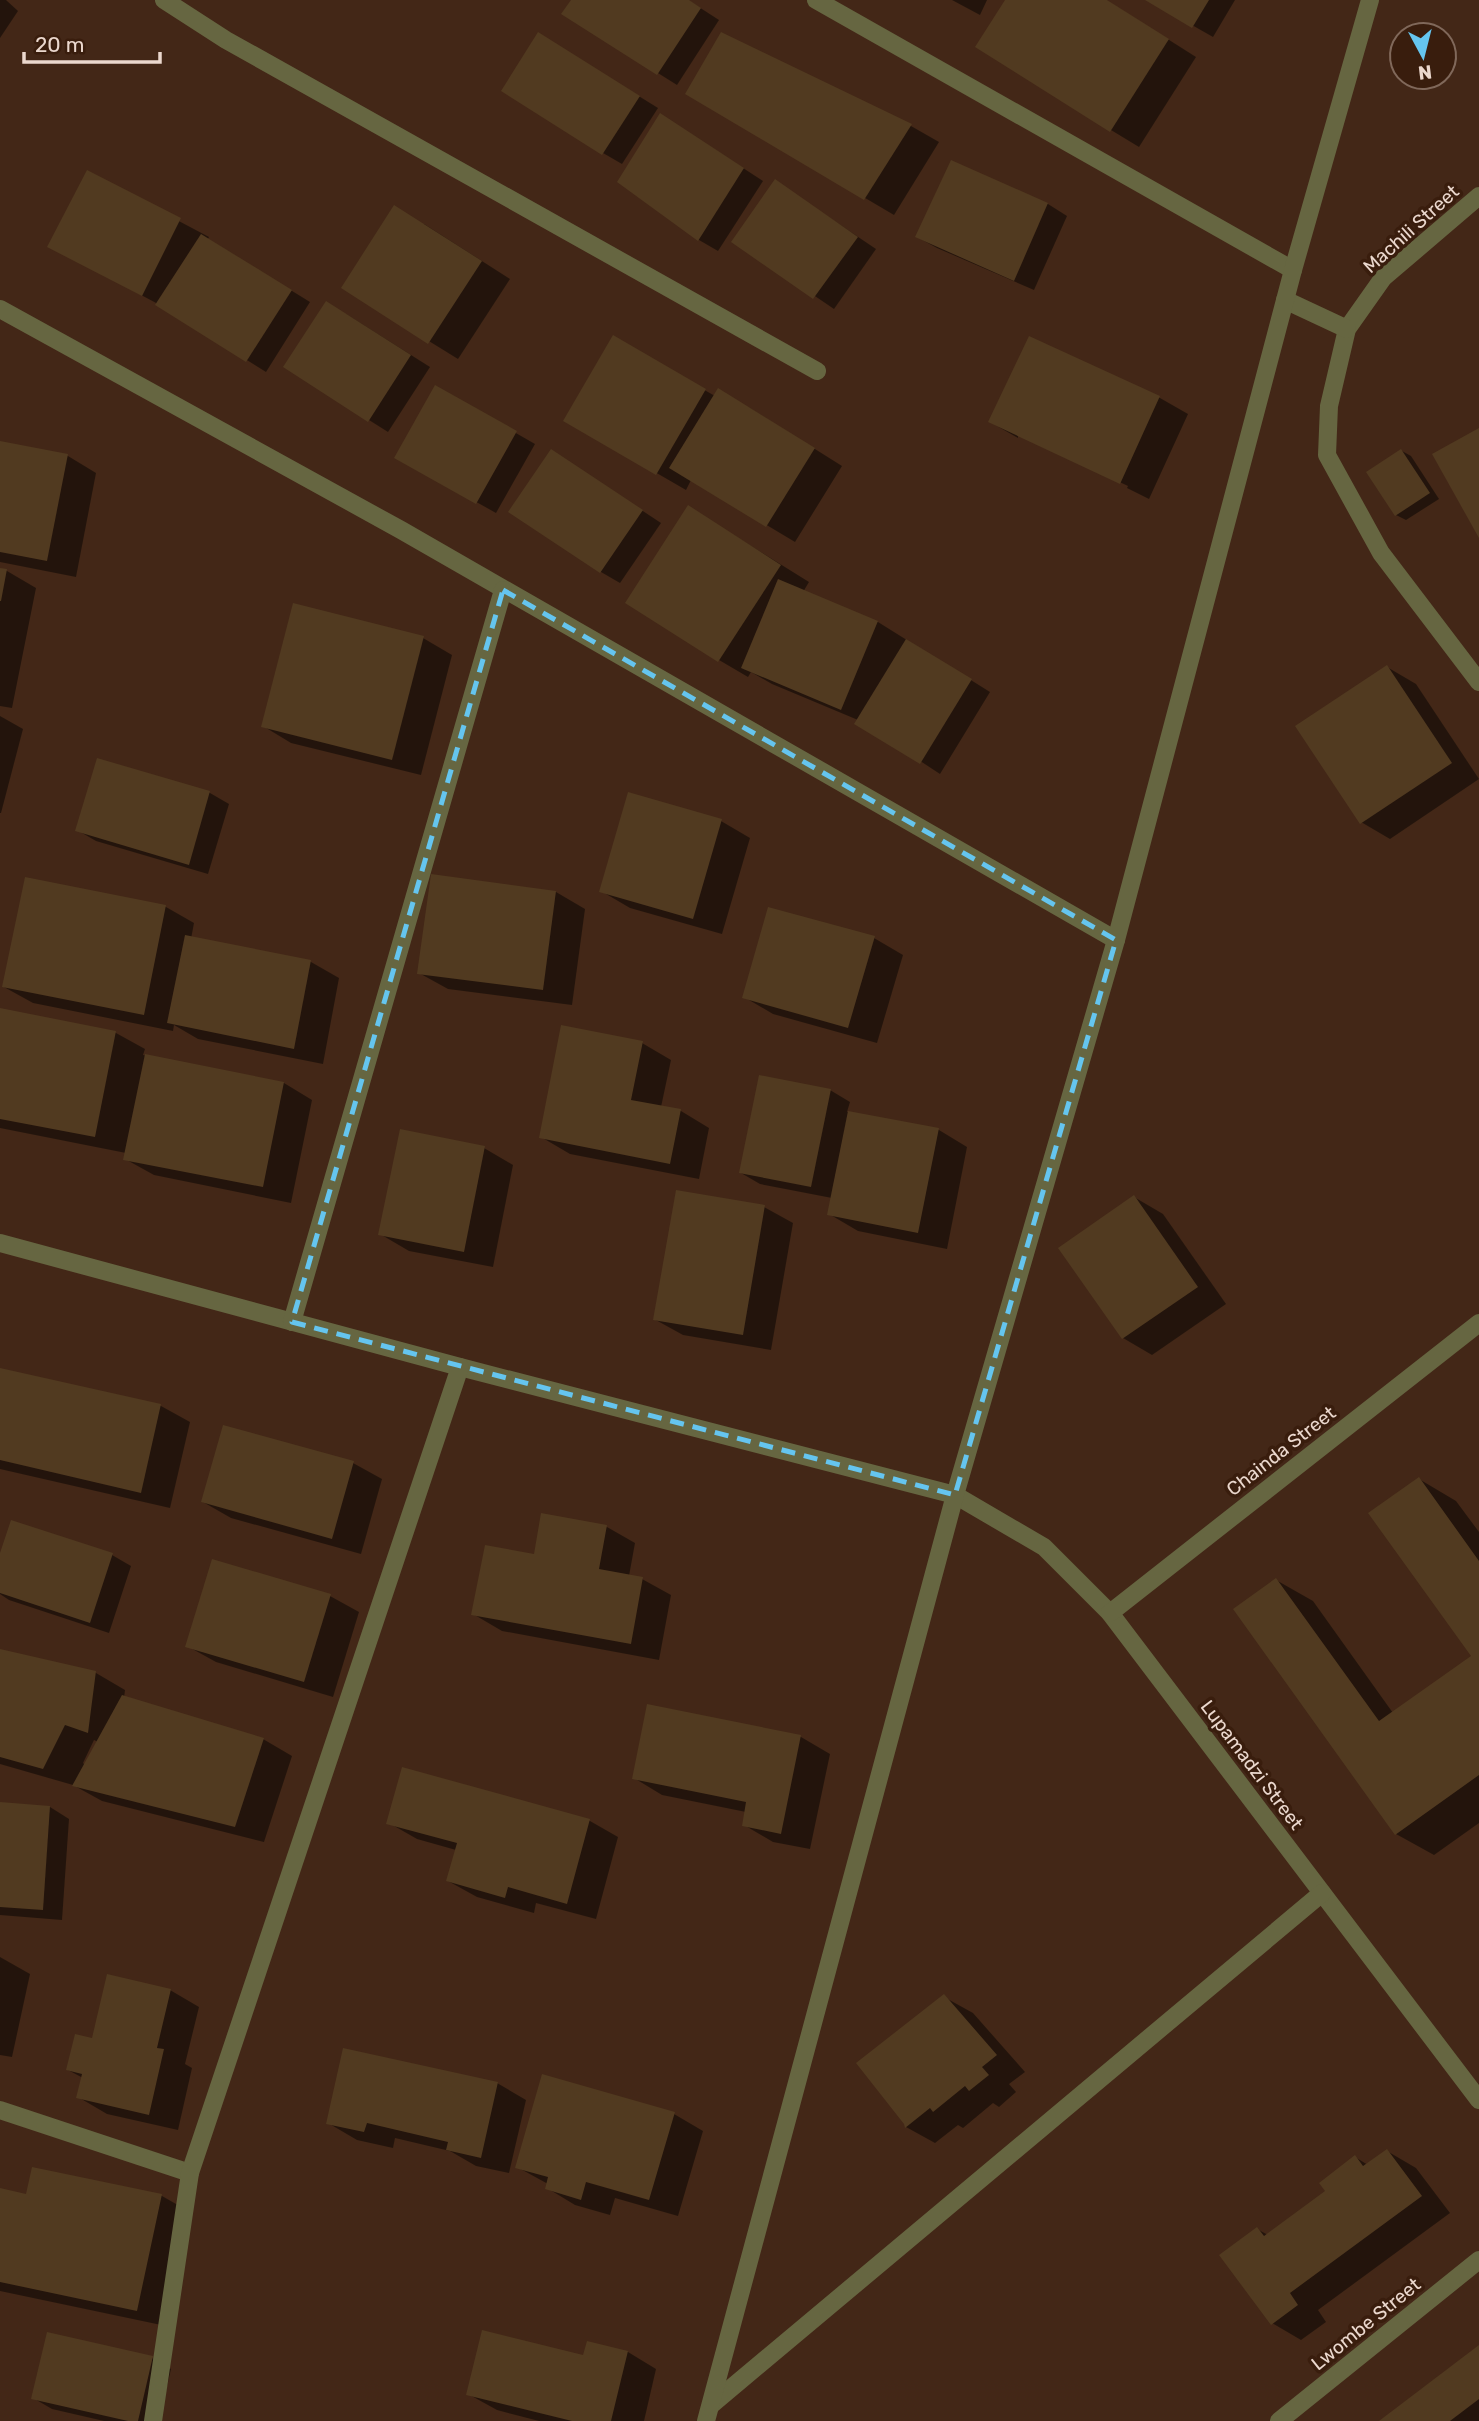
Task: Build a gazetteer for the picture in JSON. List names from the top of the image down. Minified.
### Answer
{"streets":{"street":["Machili Street","Chainda Street","Lupamadzi Street","Lwombe Street"]},"crossings":[["Chainda Street","Lupamadzi Street"]],"scale_bar":"20 m","north":"bottom"}
